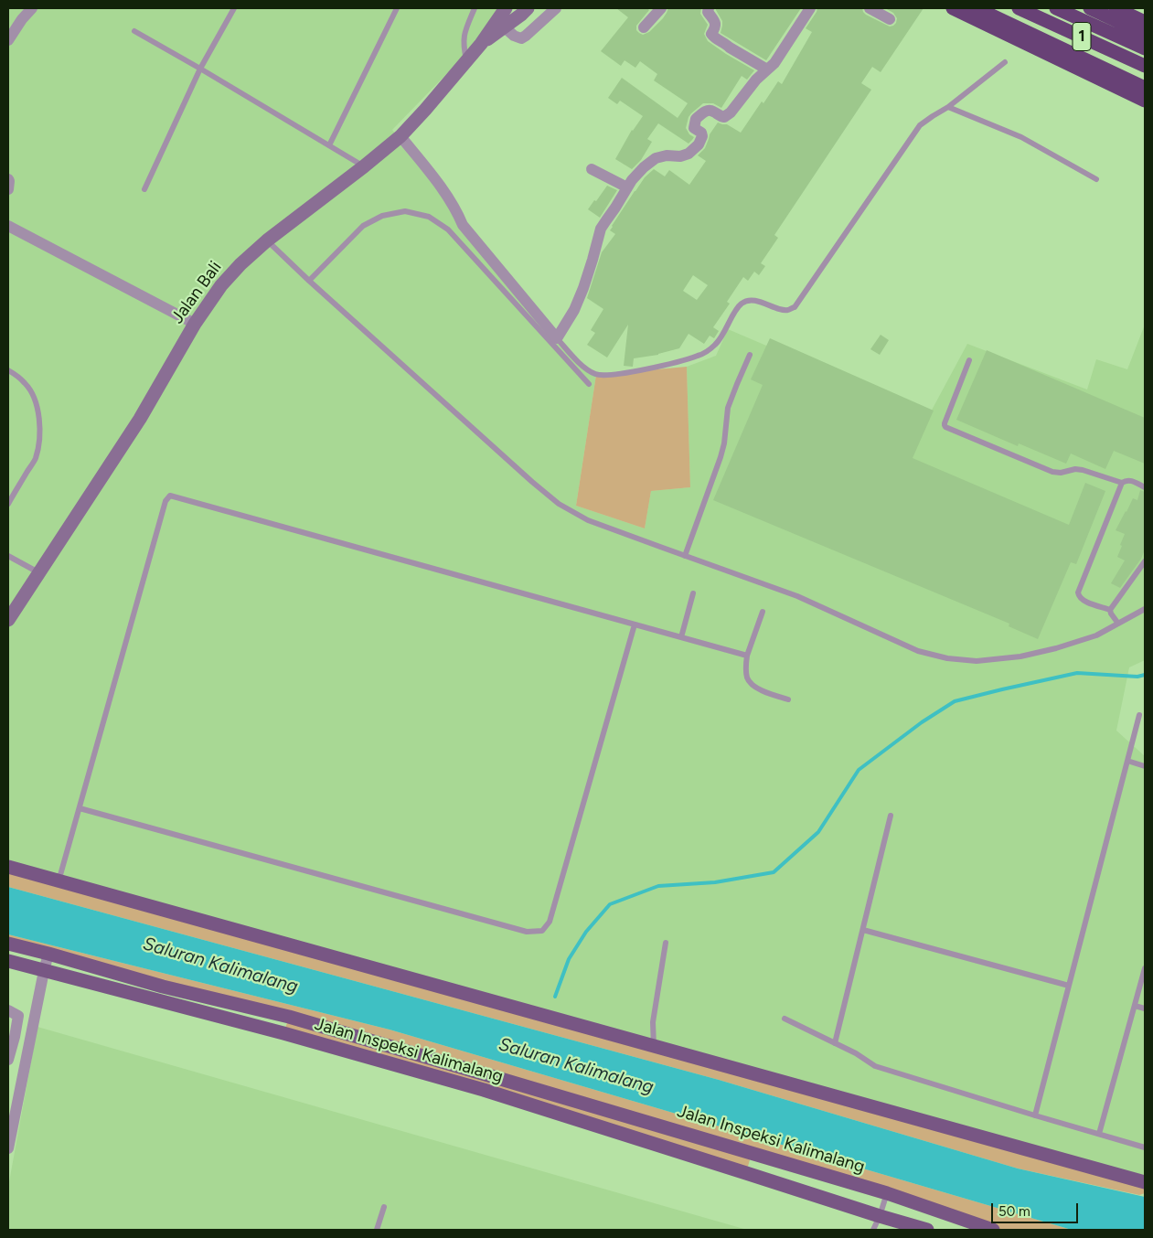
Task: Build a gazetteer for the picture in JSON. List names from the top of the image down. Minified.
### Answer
{"streets":{"highway":["1"],"main road":["Jalan Inspeksi Kalimalang"],"street":["Jalan Bali"]},"water":["Saluran Kalimalang"],"scale_bar":"50 m"}
